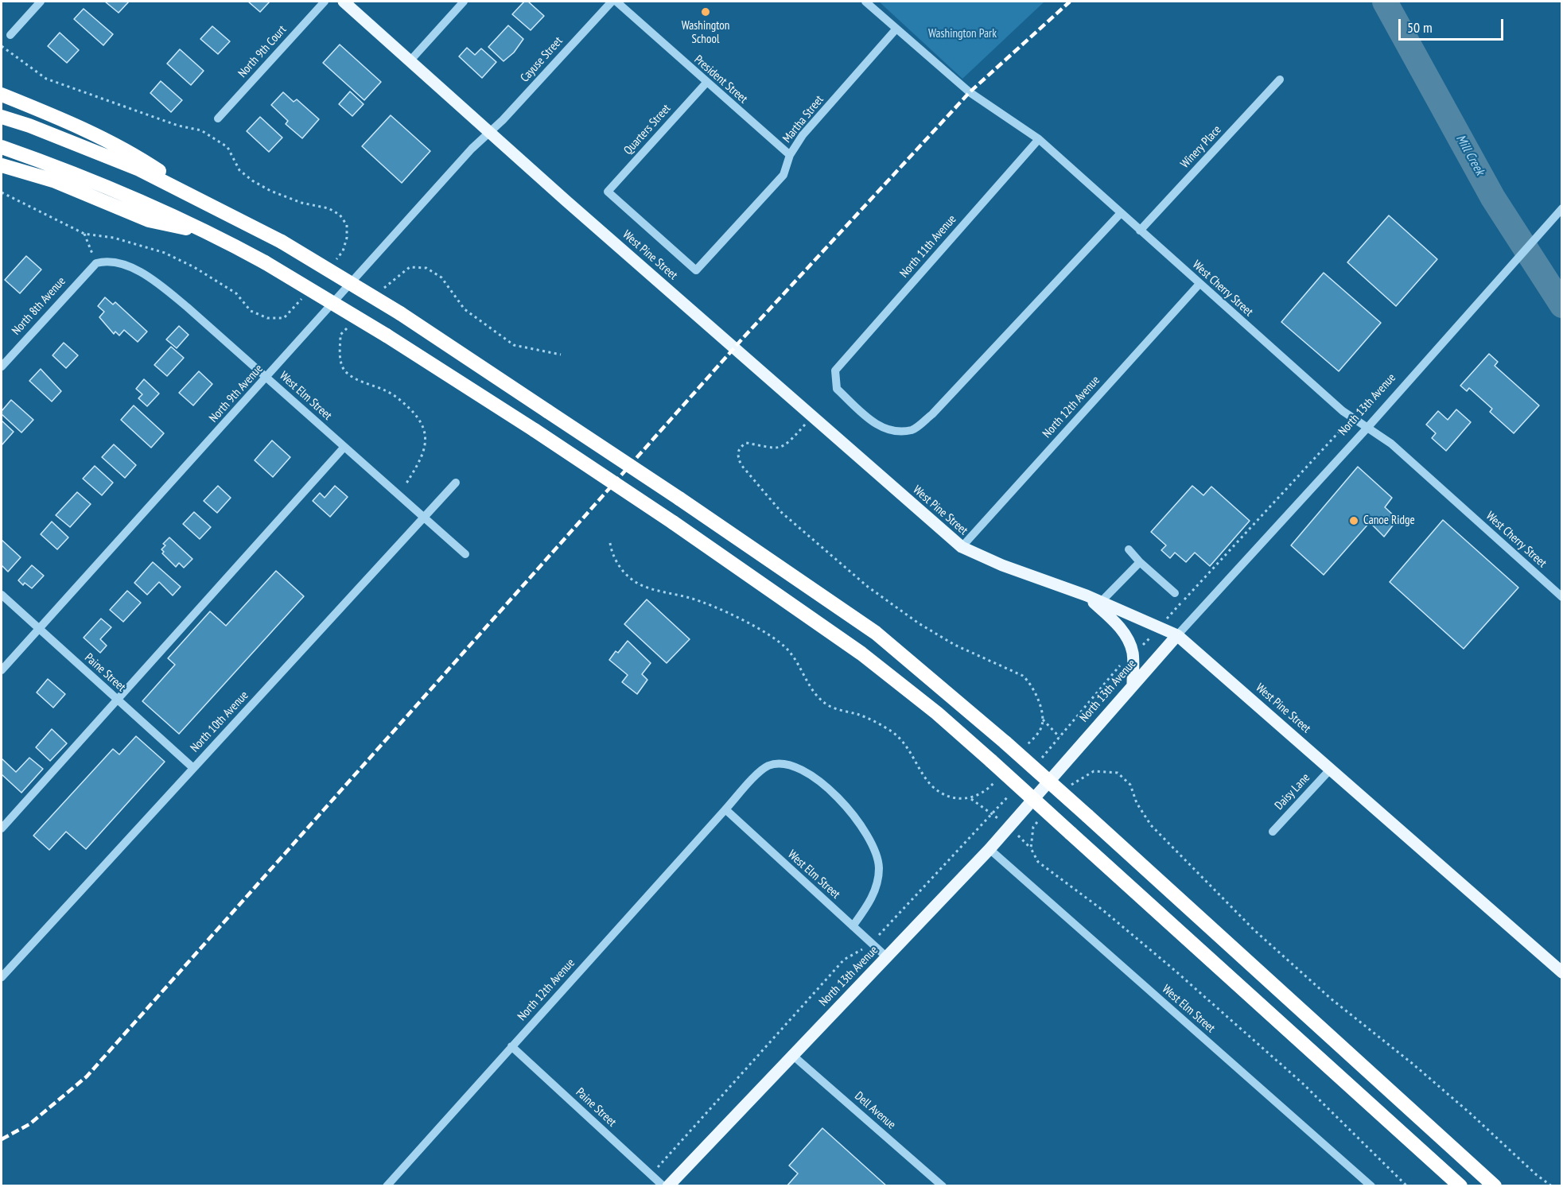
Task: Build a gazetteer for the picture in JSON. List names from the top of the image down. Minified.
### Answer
{"streets":{"main road":["West Pine Street","North 13th Avenue"],"street":["North 9th Court","Cayuse Street","President Street","Martha Street","Quarters Street","Winery Place","North 11th Avenue","West Cherry Street","North 8th Avenue","North 9th Avenue","West Elm Street","North 12th Avenue","Paine Street","North 10th Avenue","Daisy Lane","Dell Avenue"]},"crossings":[["Cayuse Street","West Pine Street"],["Cayuse Street","North 9th Avenue"],["President Street","Martha Street"],["President Street","Quarters Street"],["Martha Street","Quarters Street"],["Martha Street","West Cherry Street"],["Winery Place","West Cherry Street"],["North 11th Avenue","West Cherry Street"],["West Pine Street","North 9th Avenue"],["West Pine Street","North 13th Avenue"],["West Pine Street","North 12th Avenue"],["West Pine Street","Daisy Lane"],["West Cherry Street","North 13th Avenue"],["West Cherry Street","North 12th Avenue"],["North 8th Avenue","West Elm Street"],["North 9th Avenue","West Elm Street"],["North 9th Avenue","Paine Street"],["West Elm Street","North 13th Avenue"],["West Elm Street","North 12th Avenue"],["West Elm Street","North 10th Avenue"],["North 13th Avenue","Dell Avenue"],["North 12th Avenue","Paine Street"],["Paine Street","North 10th Avenue"]],"water":["Mill Creek"],"parks":["Washington Park"],"places":["Washington School","Canoe Ridge"],"scale_bar":"50 m"}
